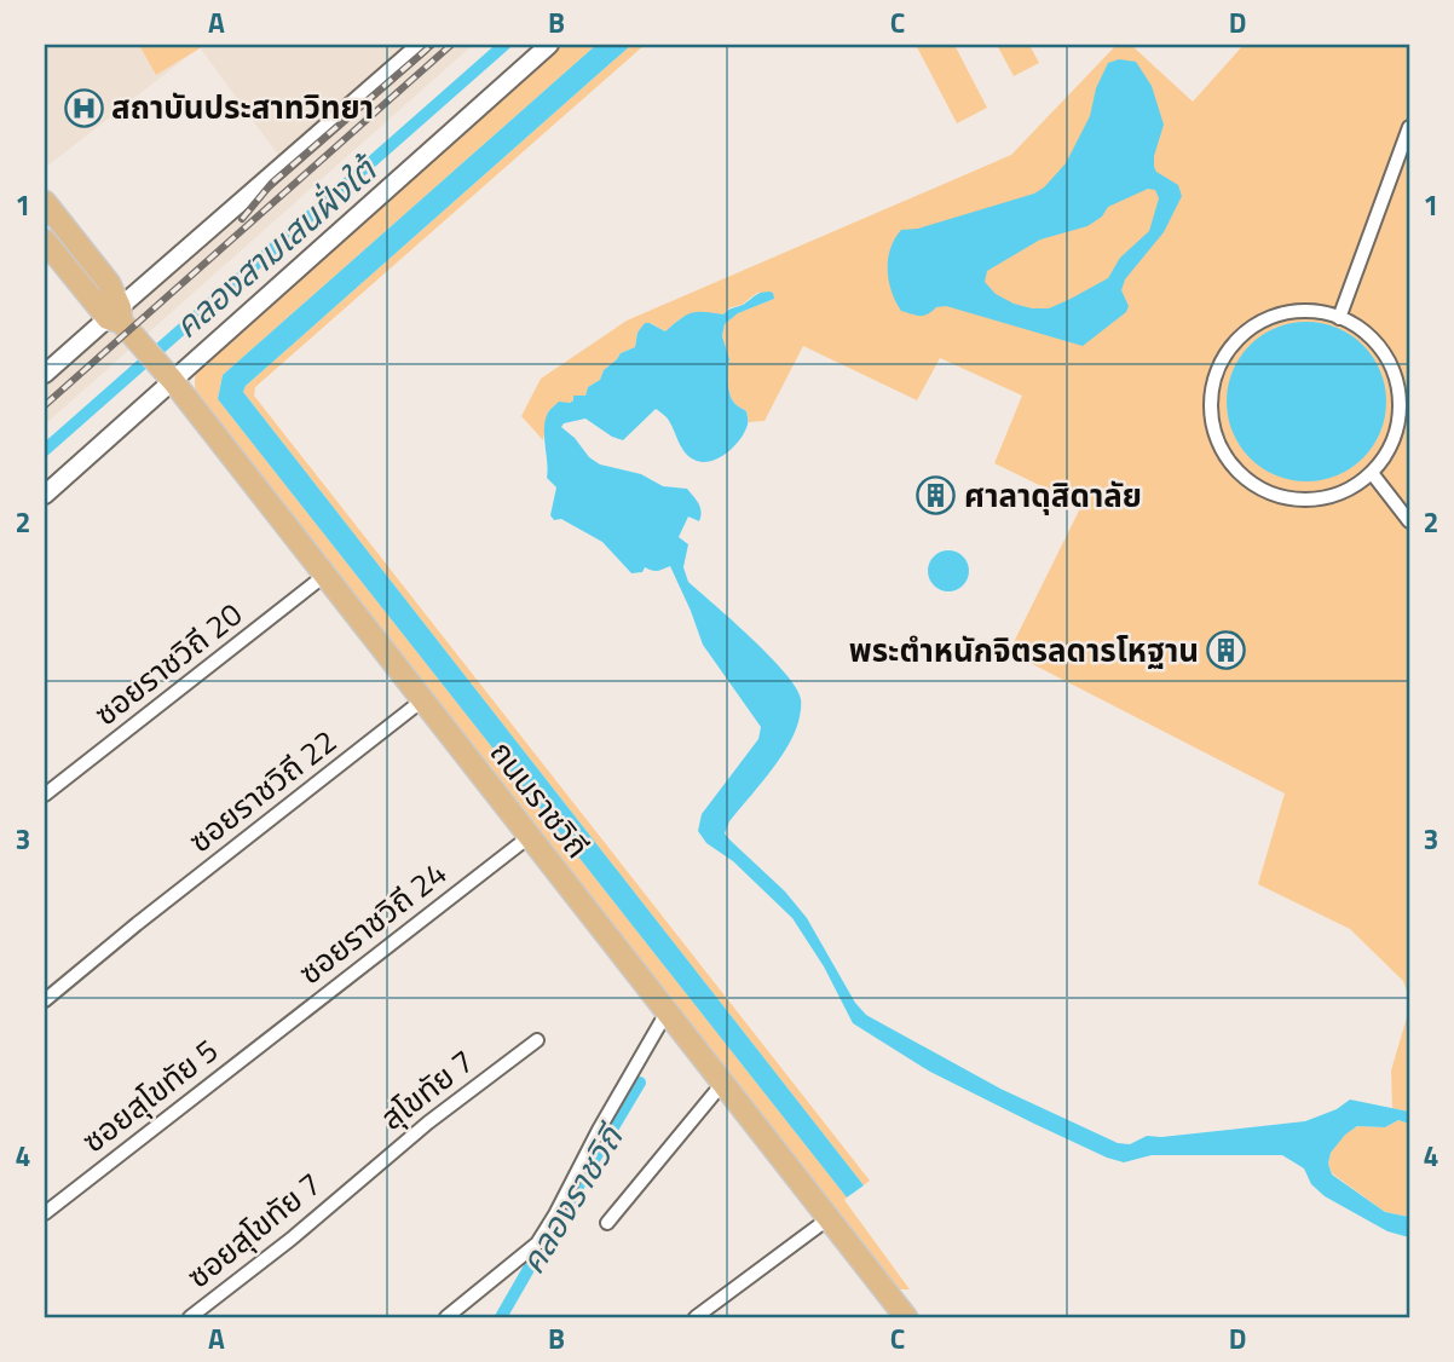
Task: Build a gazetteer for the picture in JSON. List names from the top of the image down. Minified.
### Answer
{"streets":{"main road":["ถนนราชวิถี"],"street":["ซอยราชวิถี 20","ซอยราชวิถี 22","ซอยราชวิถี 24","สุโขทัย 7","ซอยสุโขทัย 5","ซอยสุโขทัย 7"]},"crossings":[["ซอยราชวิถี 20","ถนนราชวิถี"],["ซอยราชวิถี 22","ถนนราชวิถี"],["ถนนราชวิถี","ซอยราชวิถี 24"],["ซอยราชวิถี 24","ซอยสุโขทัย 5"],["สุโขทัย 7","ซอยสุโขทัย 7"]],"water":["คลองสามเสนฝั่งใต้","คลองราชวิถี"],"places":{"hospital":["สถาบันประสาทวิทยา"],"building":["ศาลาดุสิดาลัย","พระตำหนักจิตรลดารโหฐาน"]},"grid":{"columns":["A","B","C","D"],"rows":["1","2","3","4"]}}
